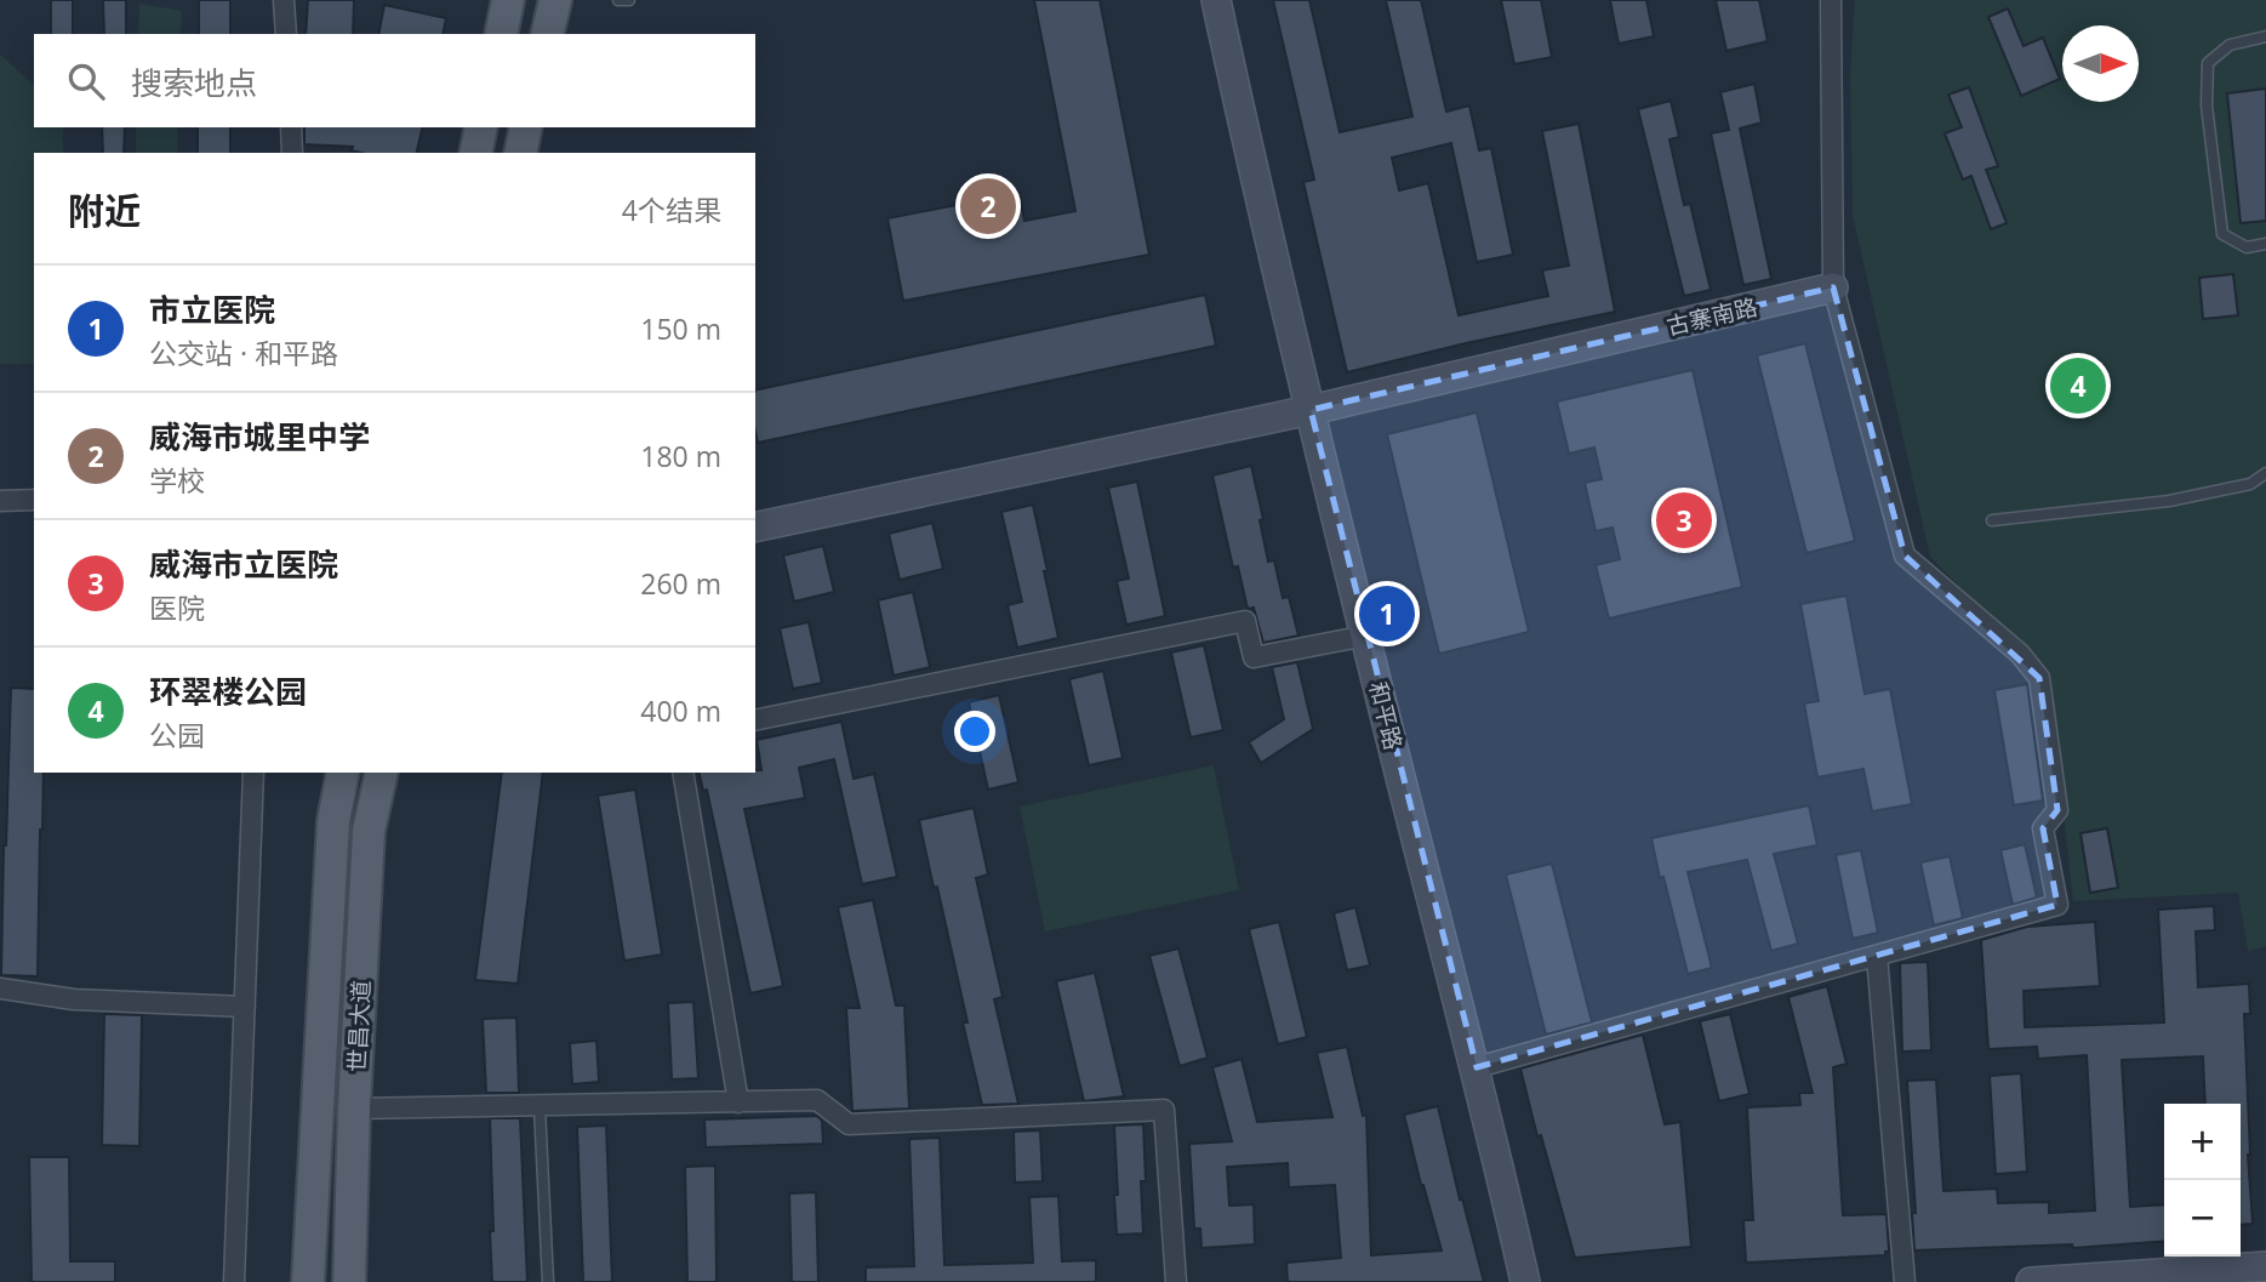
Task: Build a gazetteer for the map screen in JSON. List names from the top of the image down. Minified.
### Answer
{"streets":{"main road":["世昌大道"],"street":["古寨南路","和平路"]},"crossings":[["古寨南路","和平路"]],"north":"right","page":{"search":"搜索地点","heading":["附近","4个结果"],"pins":["2","4","3","1"],"list":[{"mark":"1","name":"市立医院","note":"公交站 · 和平路","value":"150 m"},{"mark":"2","name":"威海市城里中学","note":"学校","value":"180 m"},{"mark":"3","name":"威海市立医院","note":"医院","value":"260 m"},{"mark":"4","name":"环翠楼公园","note":"公园","value":"400 m"}],"map_buttons":["+","−"]}}
